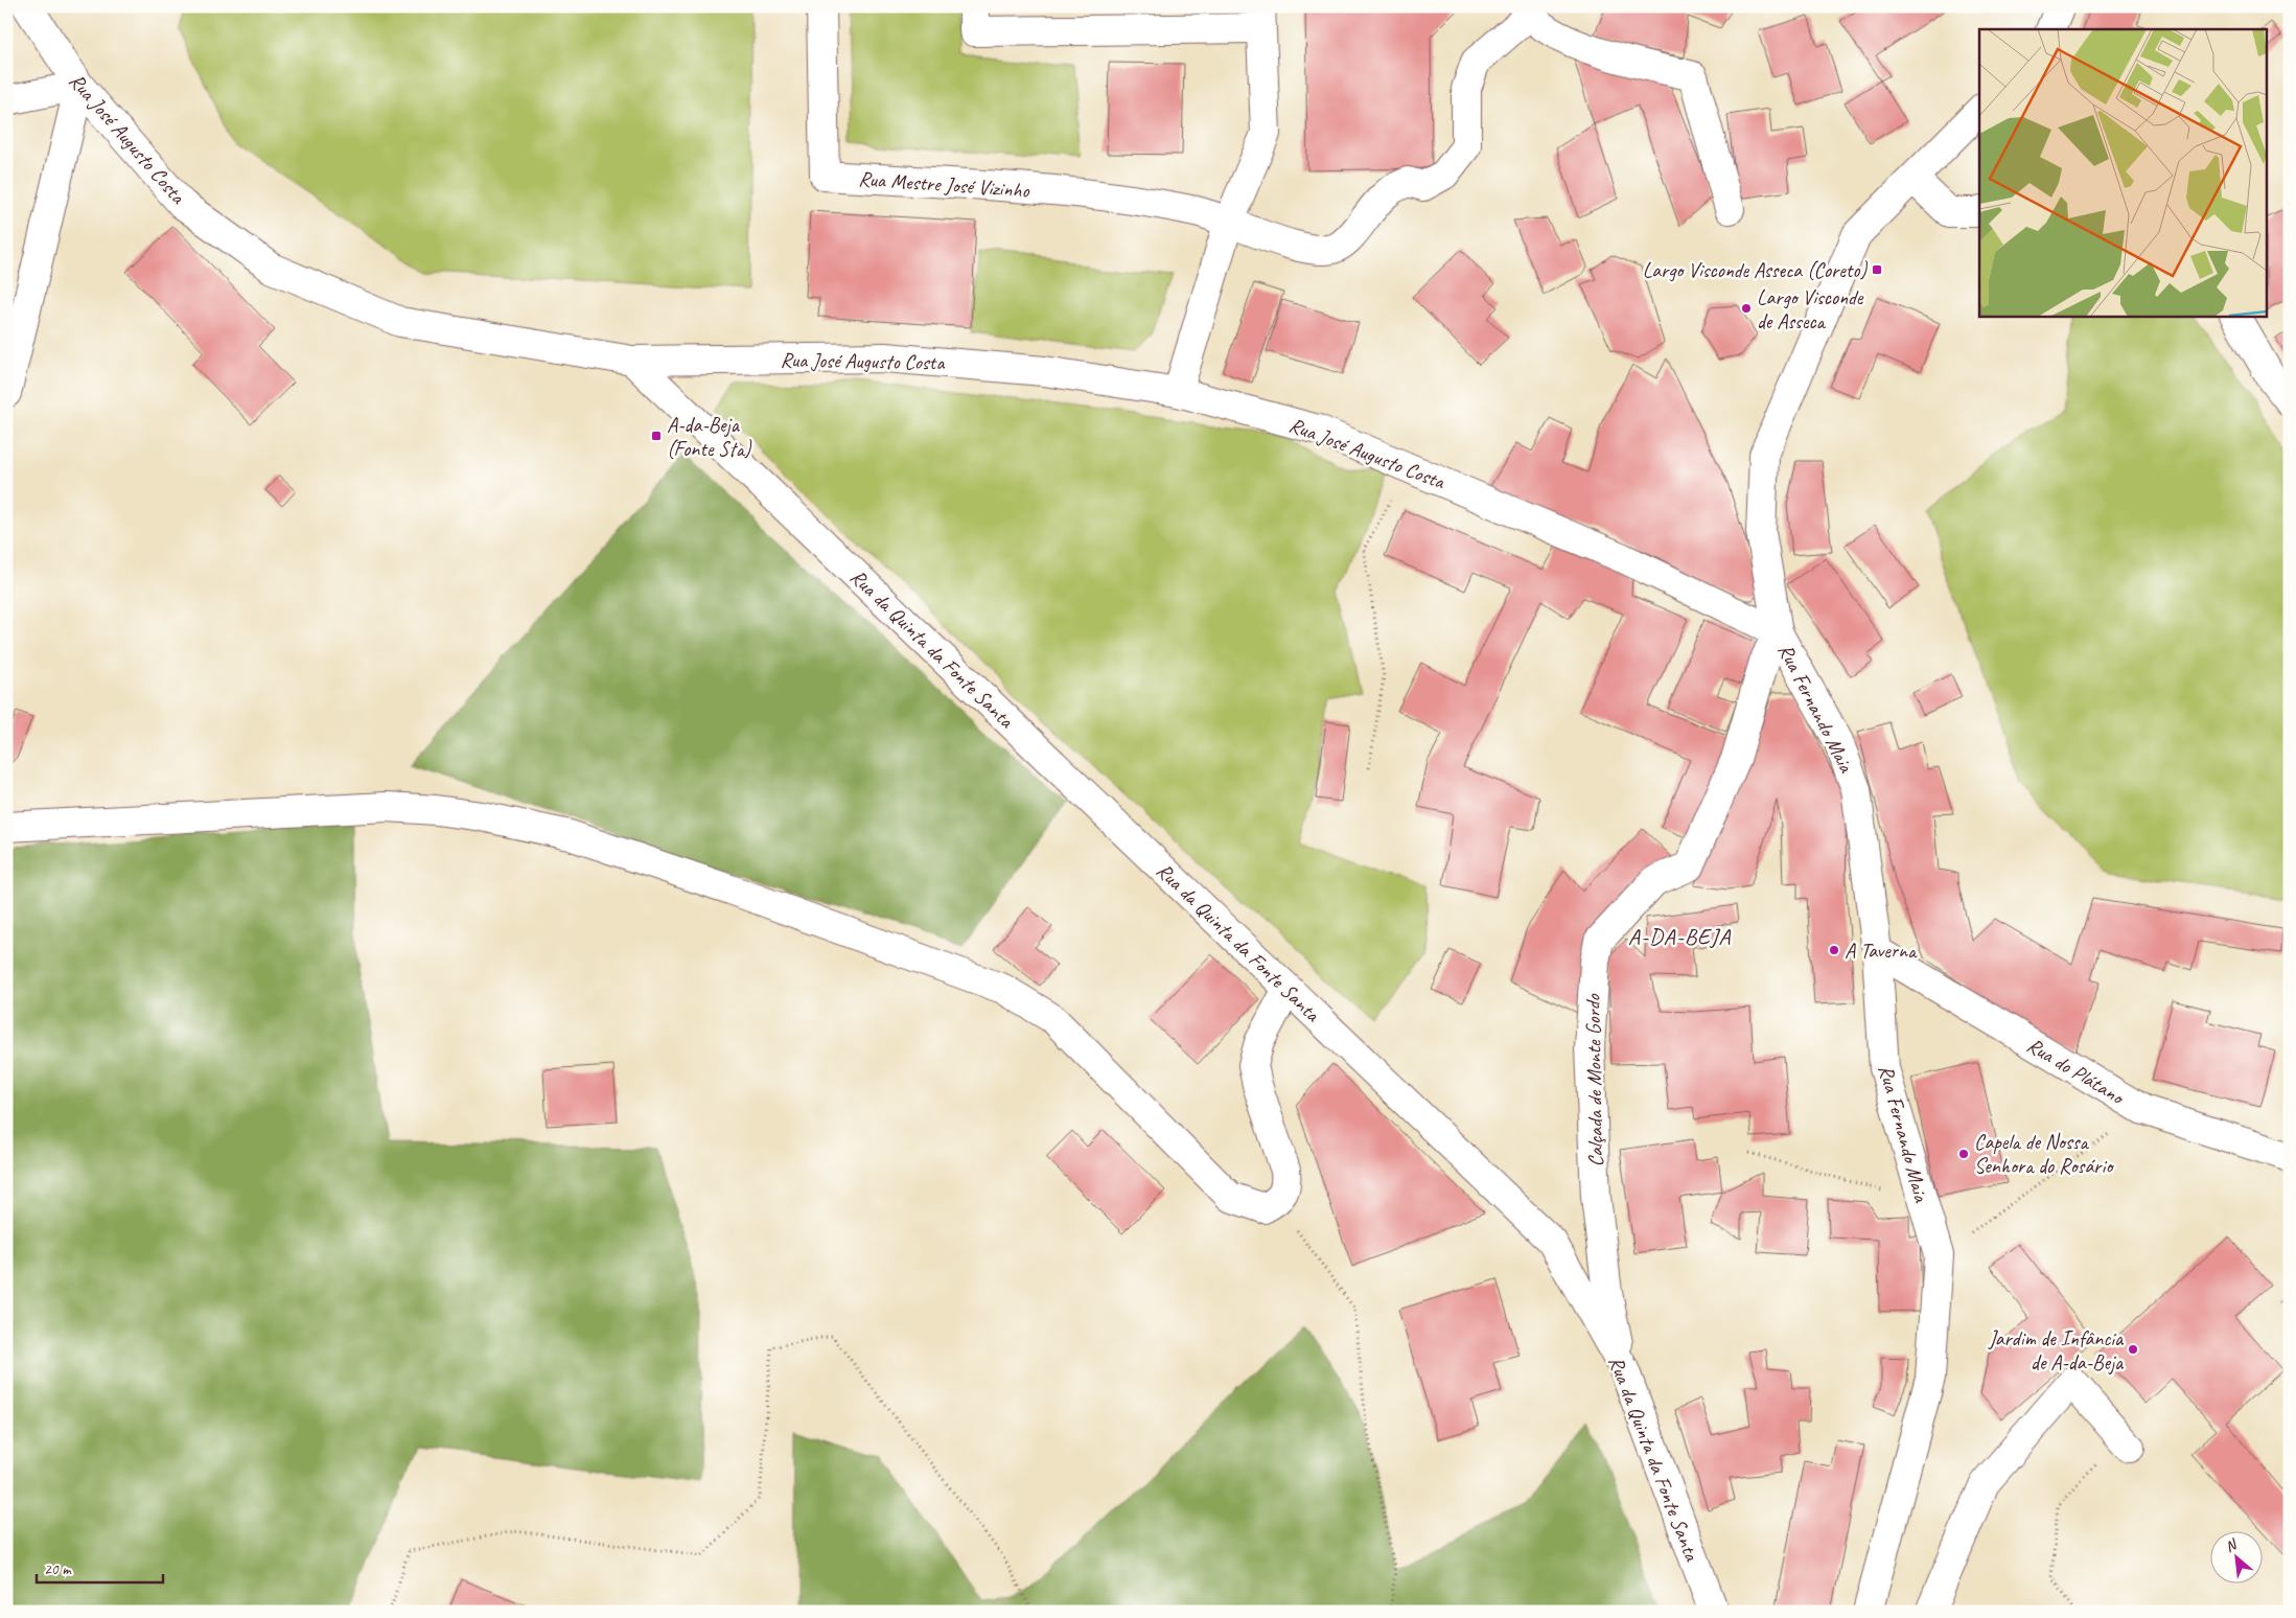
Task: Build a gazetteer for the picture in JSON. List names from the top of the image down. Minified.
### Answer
{"streets":{"street":["Rua José Augusto Costa","Rua Mestre José Vizinho","Rua da Quinta da Fonte Santa","Rua Fernando Maia","Rua do Plátano","Calçada de Monte Gordo"]},"crossings":[["Rua José Augusto Costa","Rua da Quinta da Fonte Santa"],["Rua José Augusto Costa","Rua Fernando Maia"],["Rua José Augusto Costa","Calçada de Monte Gordo"],["Rua da Quinta da Fonte Santa","Calçada de Monte Gordo"],["Rua Fernando Maia","Rua do Plátano"],["Rua Fernando Maia","Calçada de Monte Gordo"]],"districts":["A-DA-BEJA"],"places":{"transit":["Largo Visconde Asseca (Coreto)","A-da-Beja (Fonte Sta)"],"other":["Largo Visconde de Asseca","A Taverna","Capela de Nossa Senhora do Rosário","Jardim de Infância de A-da-Beja"]},"scale_bar":"20 m","north":"top left"}
